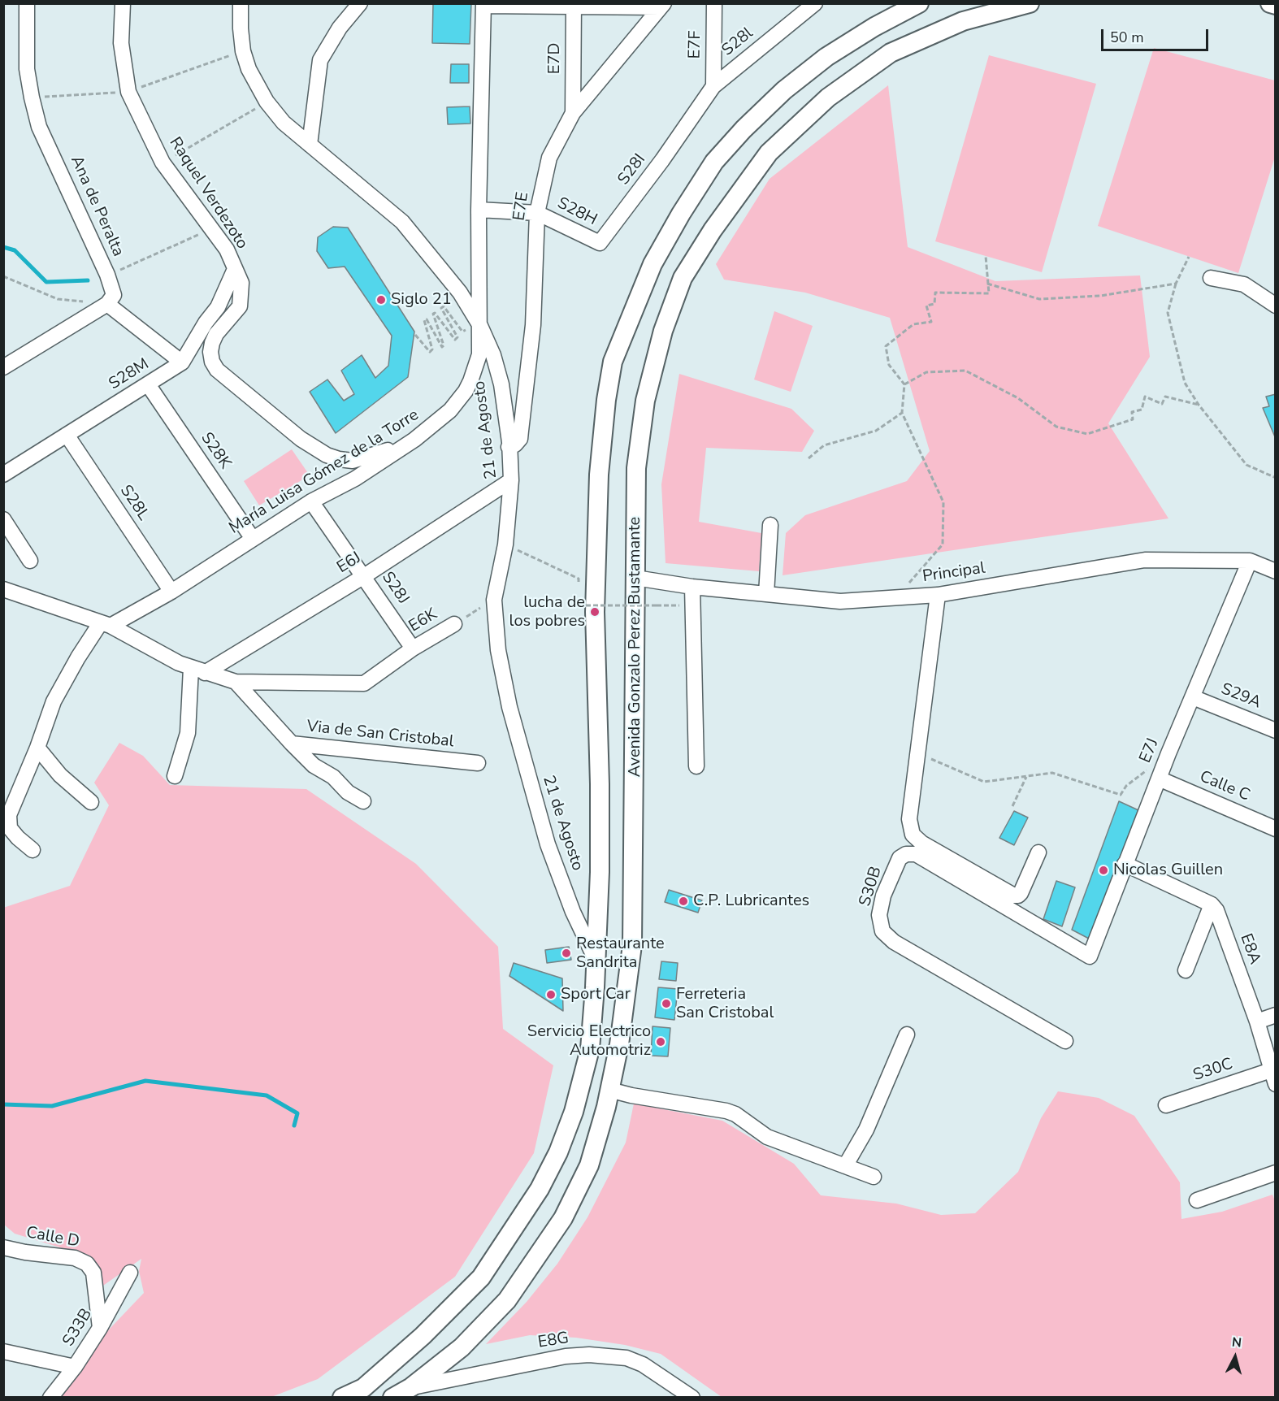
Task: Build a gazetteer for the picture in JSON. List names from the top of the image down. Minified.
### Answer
{"streets":{"main road":["Avenida Gonzalo Perez Bustamante"],"street":["S28l","E7F","E7D","S28I","Raquel Verdezoto","Ana de Peralta","E7E","S28H","S28M","21 de Agosto","S28K","María Luisa Gómez de la Torre","S28L","E6J","Principal","S28J","E6K","S29A","Via de San Cristobal","E7J","Calle C","S30B","E8A","S30C","Calle D","S33B","E8G"]},"crossings":[["S28l","E7F"],["S28l","S28I"],["E7D","E7E"],["S28I","S28H"],["Raquel Verdezoto","S28M"],["Raquel Verdezoto","María Luisa Gómez de la Torre"],["E7E","S28H"],["E7E","21 de Agosto"],["S28H","María Luisa Gómez de la Torre"],["S28M","S28K"],["S28M","S28L"],["21 de Agosto","María Luisa Gómez de la Torre"],["21 de Agosto","E6J"],["21 de Agosto","E6K"],["S28K","María Luisa Gómez de la Torre"],["María Luisa Gómez de la Torre","S28L"],["María Luisa Gómez de la Torre","S28J"],["E6J","S28J"],["Principal","Avenida Gonzalo Perez Bustamante"],["Principal","E7J"],["S28J","E6K"],["E6K","Via de San Cristobal"],["Avenida Gonzalo Perez Bustamante","E8G"],["S29A","E7J"],["E7J","Calle C"],["E7J","S30B"],["E8A","S30C"],["Calle D","S33B"]],"places":["Siglo 21","lucha de los pobres","Nicolas Guillen","C.P. Lubricantes","Restaurante Sandrita","Sport Car","Ferreteria San Cristobal","Servicio Electrico Automotriz"],"scale_bar":"50 m","north":"top"}
